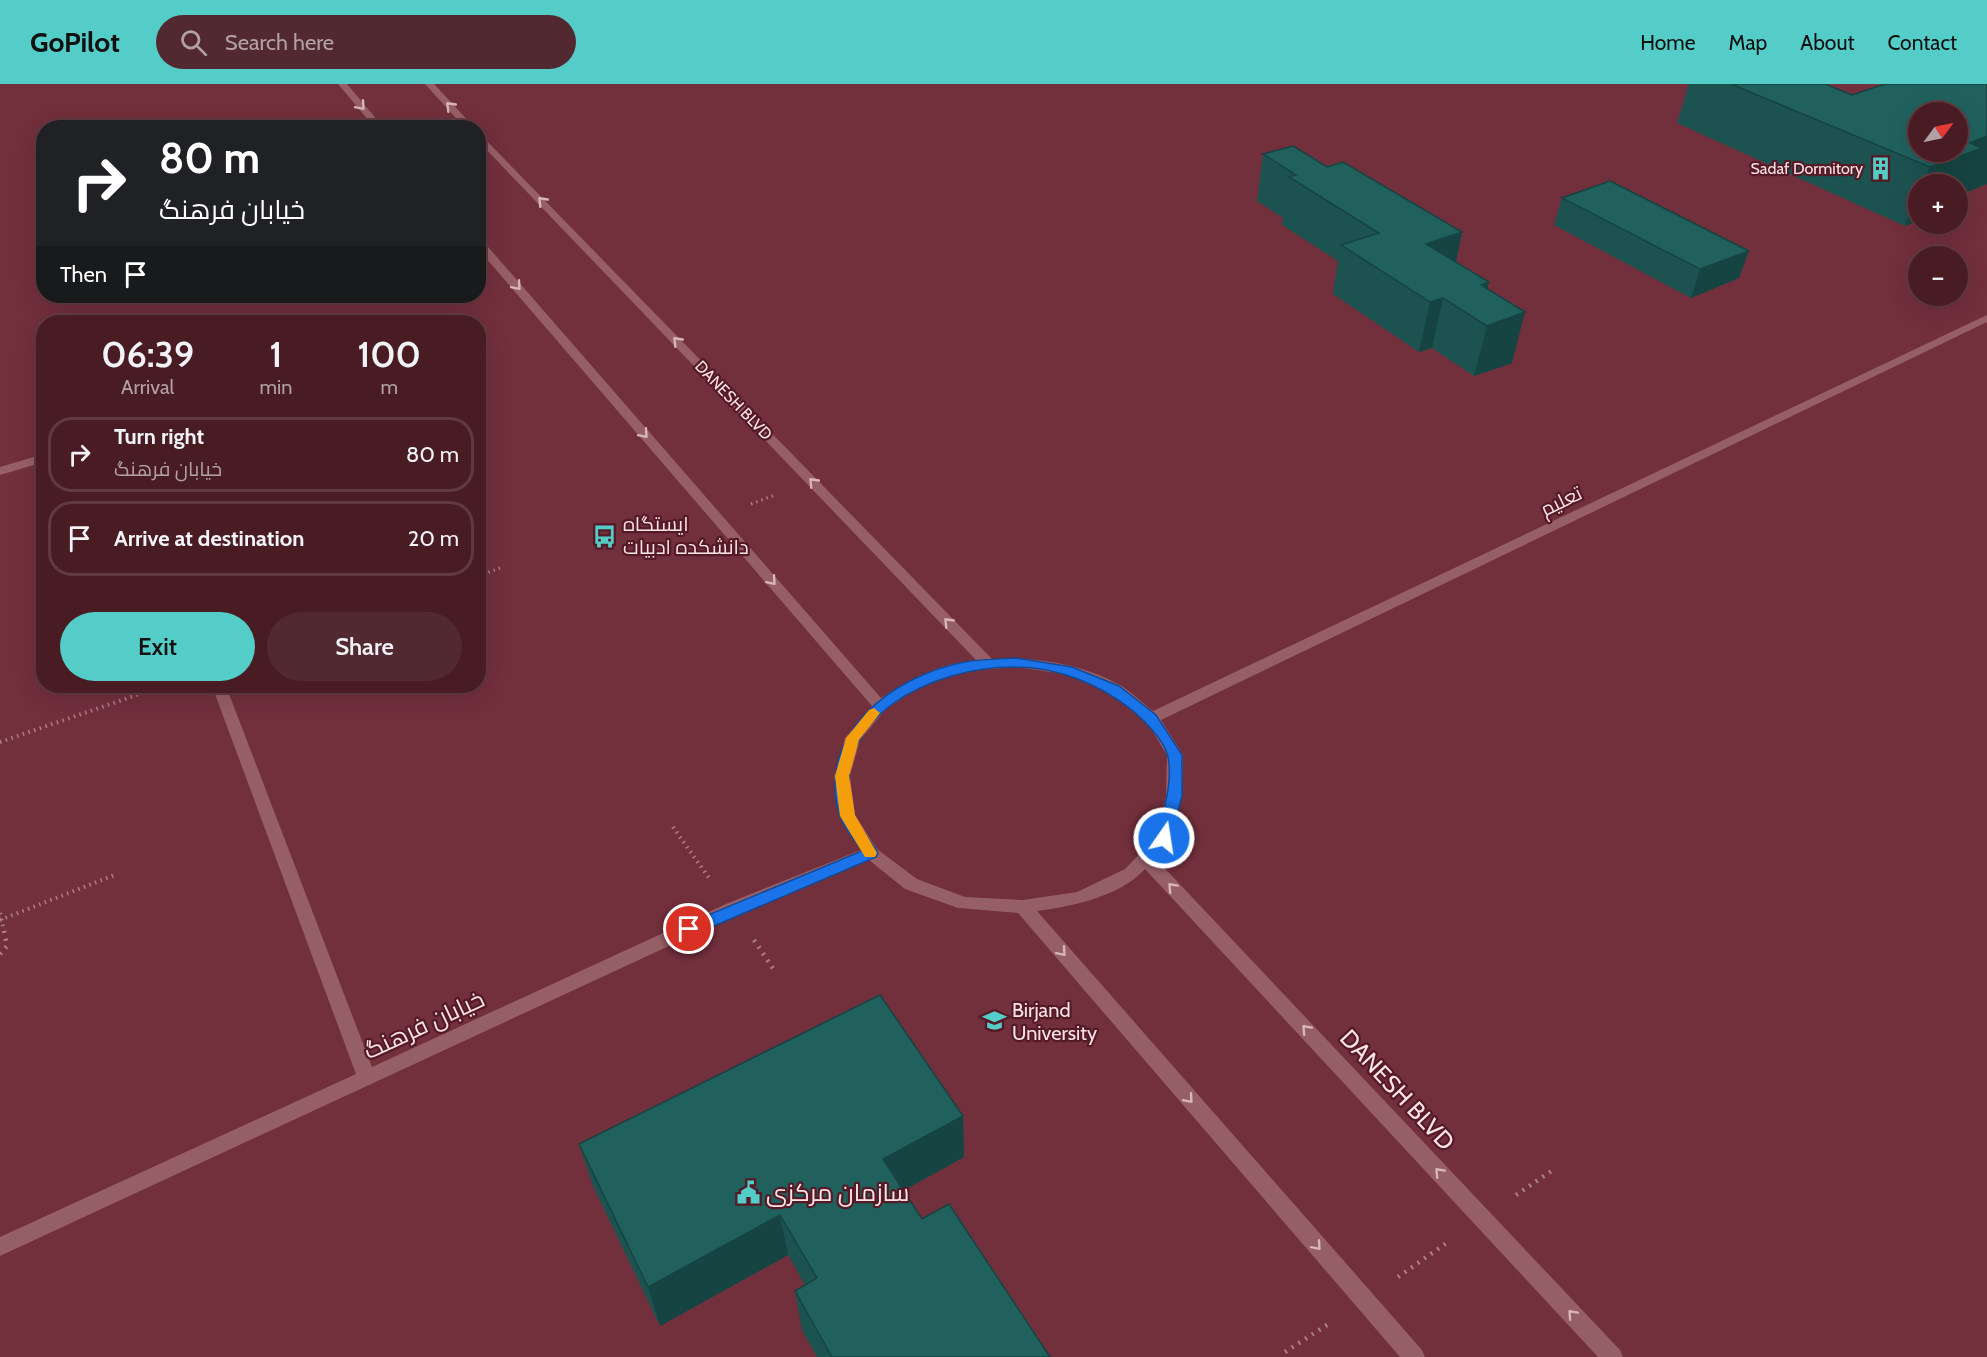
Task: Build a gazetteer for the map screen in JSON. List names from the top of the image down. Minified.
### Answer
{"streets":{"street":["DANESH BLVD","تعلیم","خیابان فرهنگ"]},"places":{"building":["Sadaf Dormitory"],"bus stop":["ایستگاه دانشکده ادبیات"],"school or university":["Birjand University"],"public building":["سازمان مرکزی"]},"north":"top right","page":{"header":"GoPilot","search":"Search here","nav":["Home","Map","About","Contact"],"map_buttons":["+","−"],"turn":["80 m","خیابان فرهنگ"],"then":"Then","eta":["06:39","Arrival","1","min","100","m"],"list":[{"name":"Turn right","note":"خیابان فرهنگ","value":"80 m"},{"name":"Arrive at destination","value":"20 m"}],"buttons":["Exit","Share"]}}
